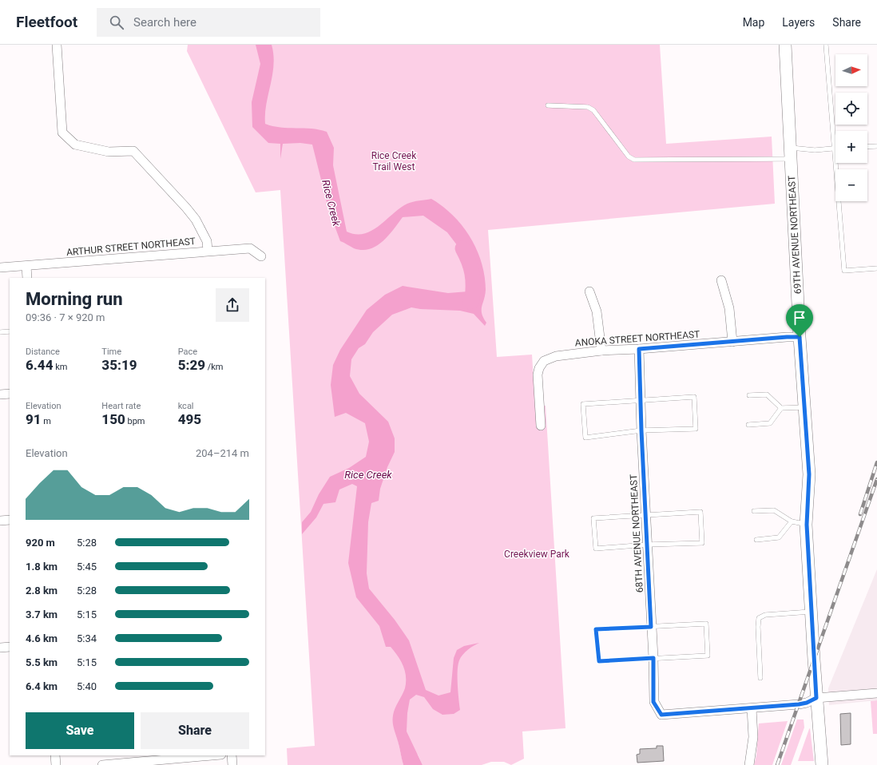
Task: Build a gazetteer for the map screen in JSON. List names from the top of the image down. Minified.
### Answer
{"streets":{"street":["69TH AVENUE NORTHEAST","ARTHUR STREET NORTHEAST","ANOKA STREET NORTHEAST","68TH AVENUE NORTHEAST"]},"crossings":[["69TH AVENUE NORTHEAST","ANOKA STREET NORTHEAST"],["ANOKA STREET NORTHEAST","68TH AVENUE NORTHEAST"]],"water":["Rice Creek"],"parks":["Rice Creek Trail West","Creekview Park"],"north":"right","page":{"header":"Fleetfoot","search":"Search here","nav":["Map","Layers","Share"],"map_buttons":["+","−"],"heading":["Morning run","09:36 · 7 × 920 m"],"stats":[["Distance","6.44 km"],["Time","35:19"],["Pace","5:29 /km"],["Elevation","91 m"],["Heart rate","150 bpm"],["kcal","495"]],"chart":["Elevation","204–214 m"],"list":[{"name":"920 m","note":"5:28"},{"name":"1.8 km","note":"5:45"},{"name":"2.8 km","note":"5:28"},{"name":"3.7 km","note":"5:15"},{"name":"4.6 km","note":"5:34"},{"name":"5.5 km","note":"5:15"},{"name":"6.4 km","note":"5:40"}],"buttons":["Save","Share"]}}
